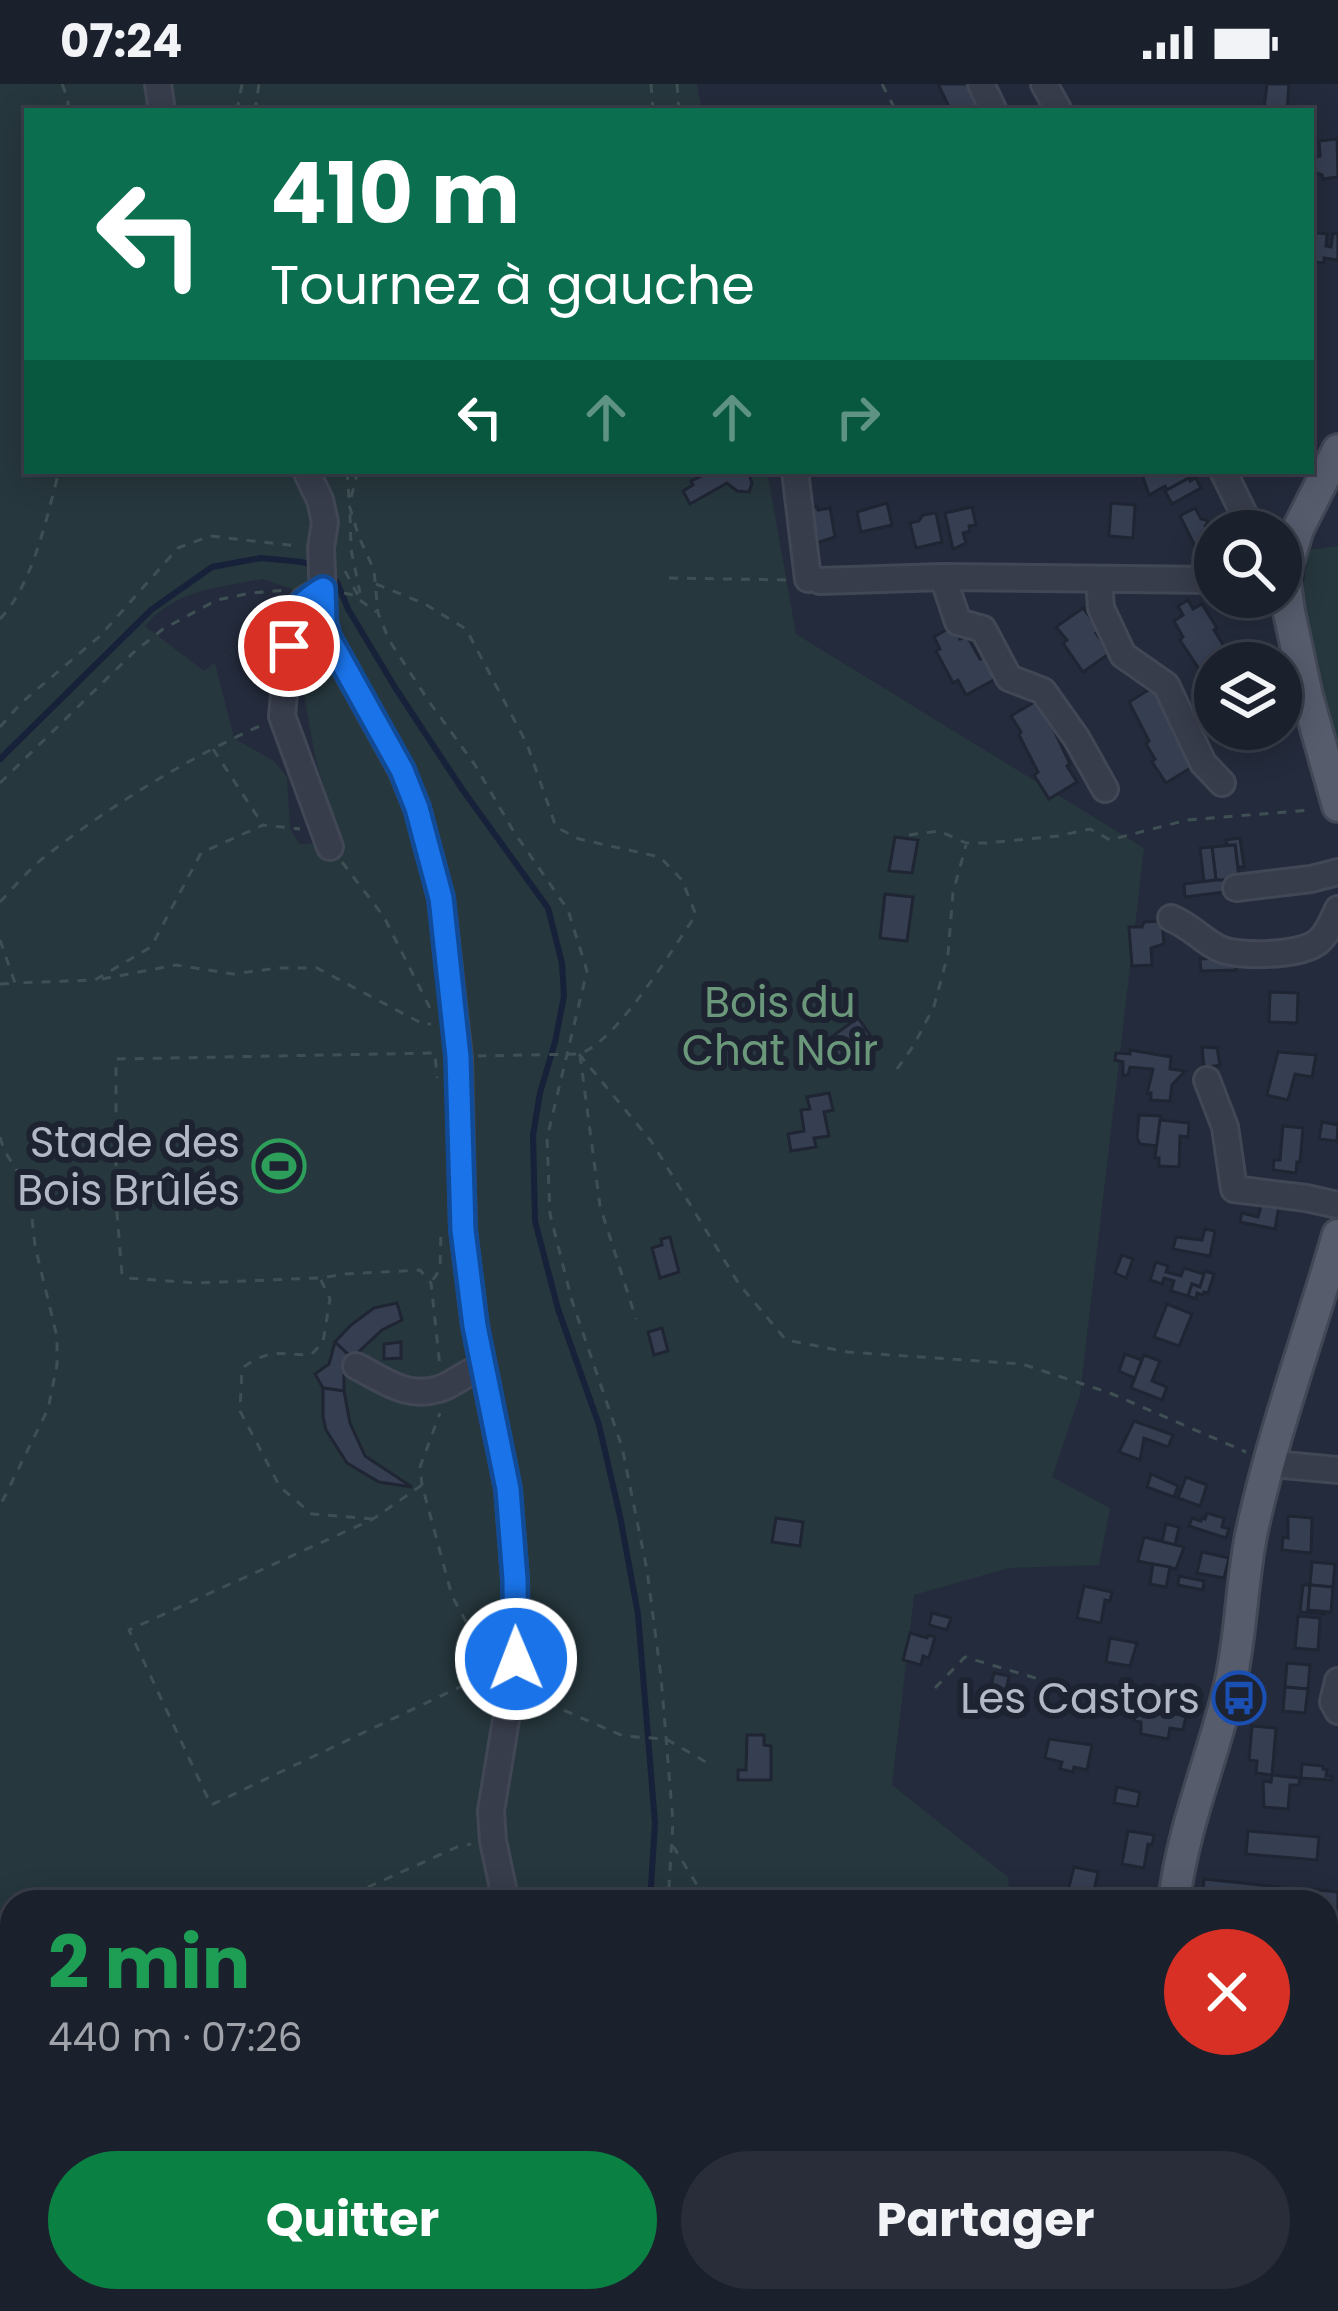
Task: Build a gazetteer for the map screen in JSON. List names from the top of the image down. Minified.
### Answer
{"parks":["Bois du Chat Noir"],"places":{"sports":["Stade des Bois Brûlés"],"bus stop":["Les Castors"]},"page":{"status":"07:24","turn":["410 m","Tournez à gauche"],"heading":["2 min","440 m · 07:26"],"buttons":["Quitter","Partager"]}}
